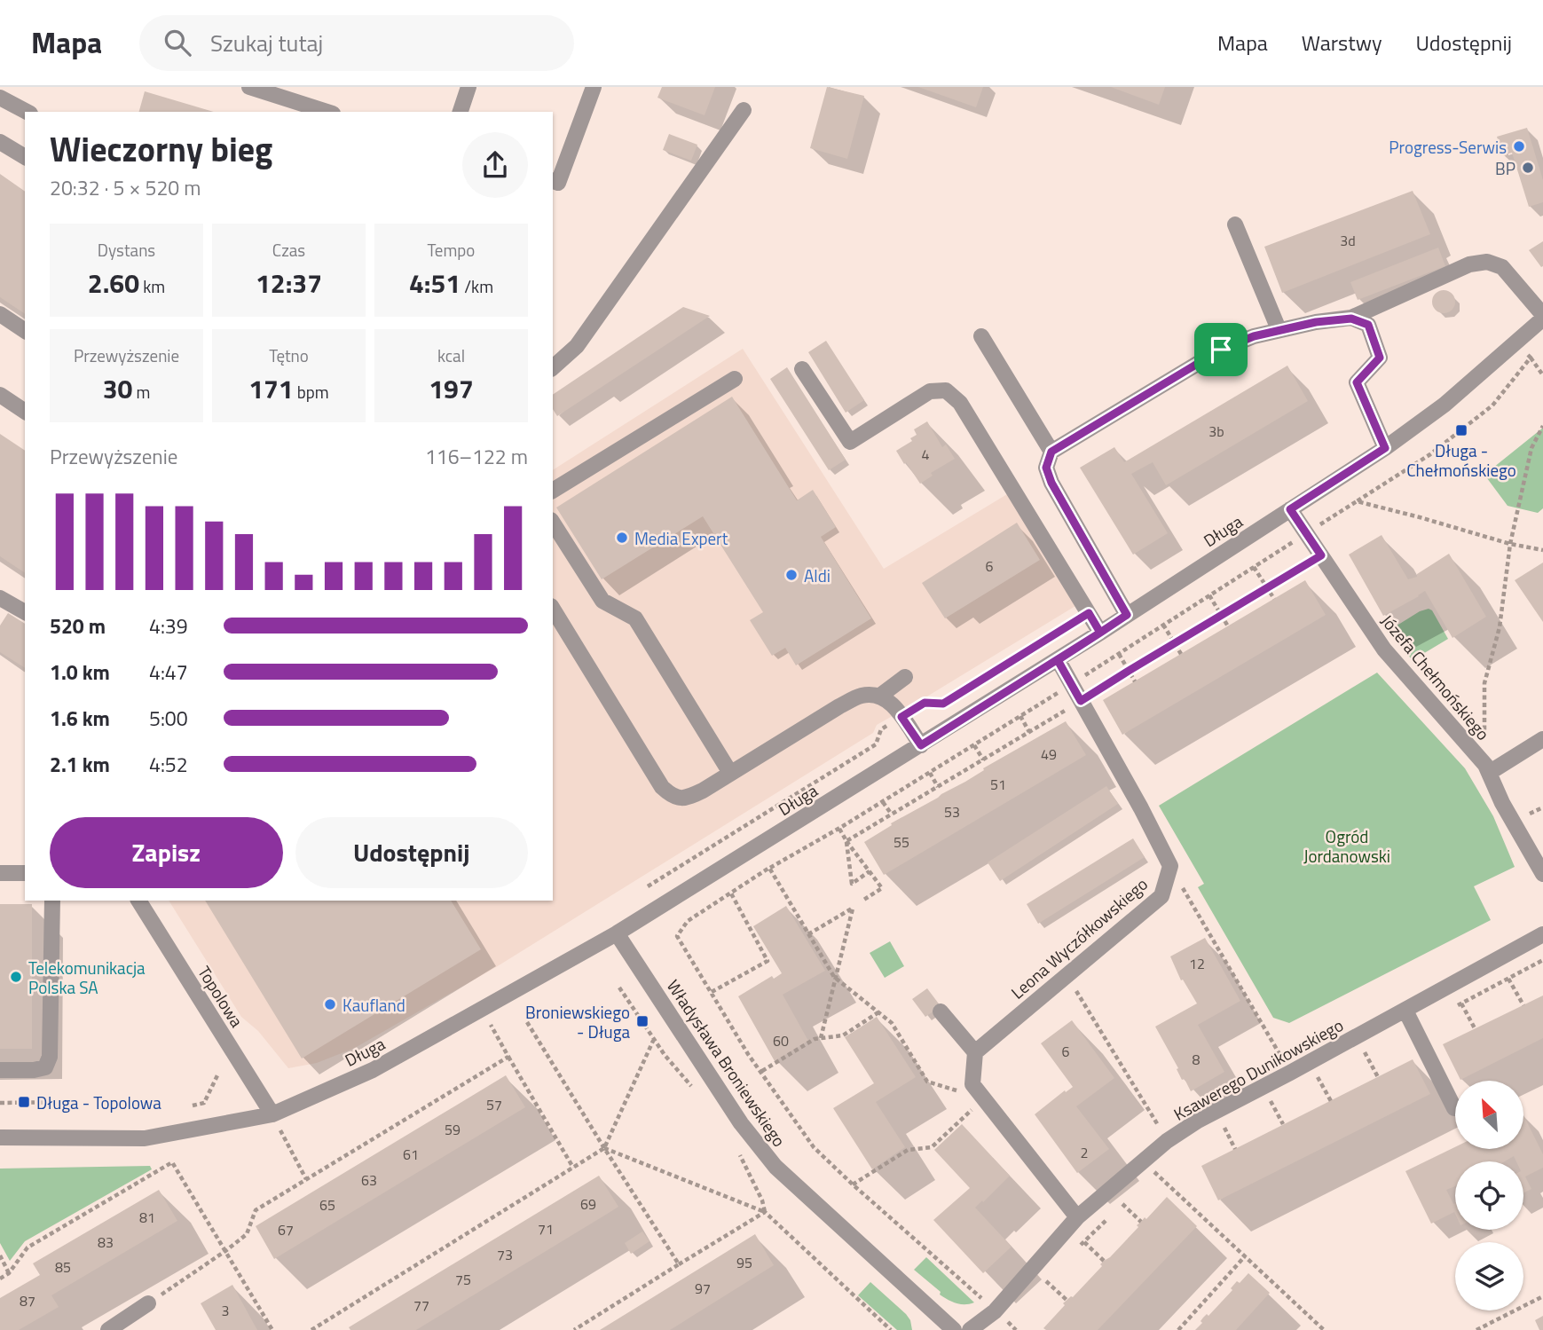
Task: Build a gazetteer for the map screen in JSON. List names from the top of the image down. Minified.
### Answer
{"streets":{"street":["Długa","Józefa Chełmońskiego","Leona Wyczółkowskiego","Topolowa","Władysława Broniewskiego","Ksawerego Dunikowskiego"]},"crossings":[["Długa","Józefa Chełmońskiego"],["Długa","Leona Wyczółkowskiego"],["Długa","Topolowa"],["Długa","Władysława Broniewskiego"]],"parks":["Ogród Jordanowski"],"places":{"other":["Progress-Serwis","BP","Media Expert","Aldi","Telekomunikacja Polska SA","Kaufland"],"transit":["Długa - Chełmońskiego","Broniewskiego - Długa","Długa - Topolowa"]},"house_numbers":["3d","3b","4","6","49","51","53","55","12","60","6","8","57","59","2","61","63","69","65","81","71","67","83","73","95","85","75","97","87","77","3"],"north":"top left","page":{"header":"Mapa","search":"Szukaj tutaj","nav":["Mapa","Warstwy","Udostępnij"],"heading":["Wieczorny bieg","20:32 · 5 × 520 m"],"stats":[["Dystans","2.60 km"],["Czas","12:37"],["Tempo","4:51 /km"],["Przewyższenie","30 m"],["Tętno","171 bpm"],["kcal","197"]],"chart":["Przewyższenie","116–122 m"],"list":[{"name":"520 m","note":"4:39"},{"name":"1.0 km","note":"4:47"},{"name":"1.6 km","note":"5:00"},{"name":"2.1 km","note":"4:52"}],"buttons":["Zapisz","Udostępnij"]}}
